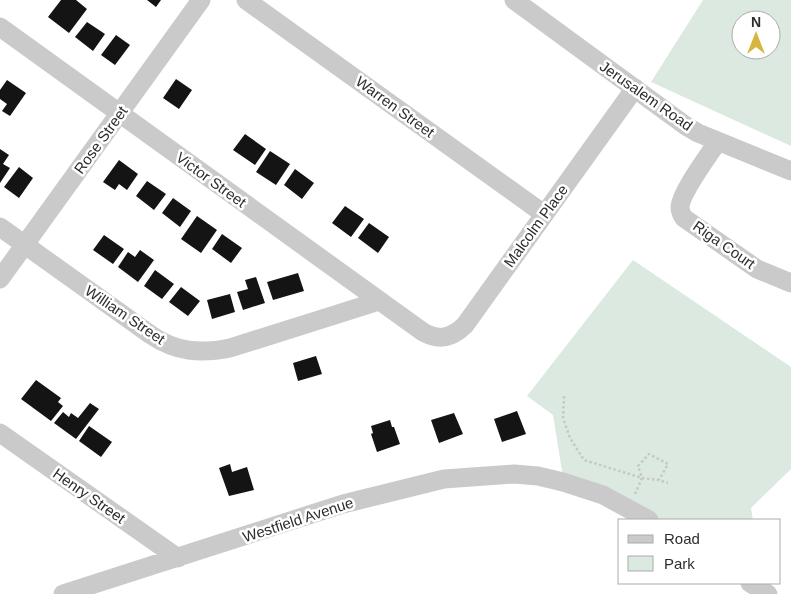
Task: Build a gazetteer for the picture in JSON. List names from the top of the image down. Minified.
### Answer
{"streets":{"street":["Jerusalem Road","Warren Street","Rose Street","Victor Street","Malcolm Place","Riga Court","William Street","Henry Street","Westfield Avenue"]},"crossings":[["Jerusalem Road","Malcolm Place"],["Jerusalem Road","Riga Court"],["Warren Street","Malcolm Place"],["Rose Street","Victor Street"],["Rose Street","William Street"],["Victor Street","Malcolm Place"],["Victor Street","William Street"],["Henry Street","Westfield Avenue"]],"legend":["Road","Park"],"north":"top"}
